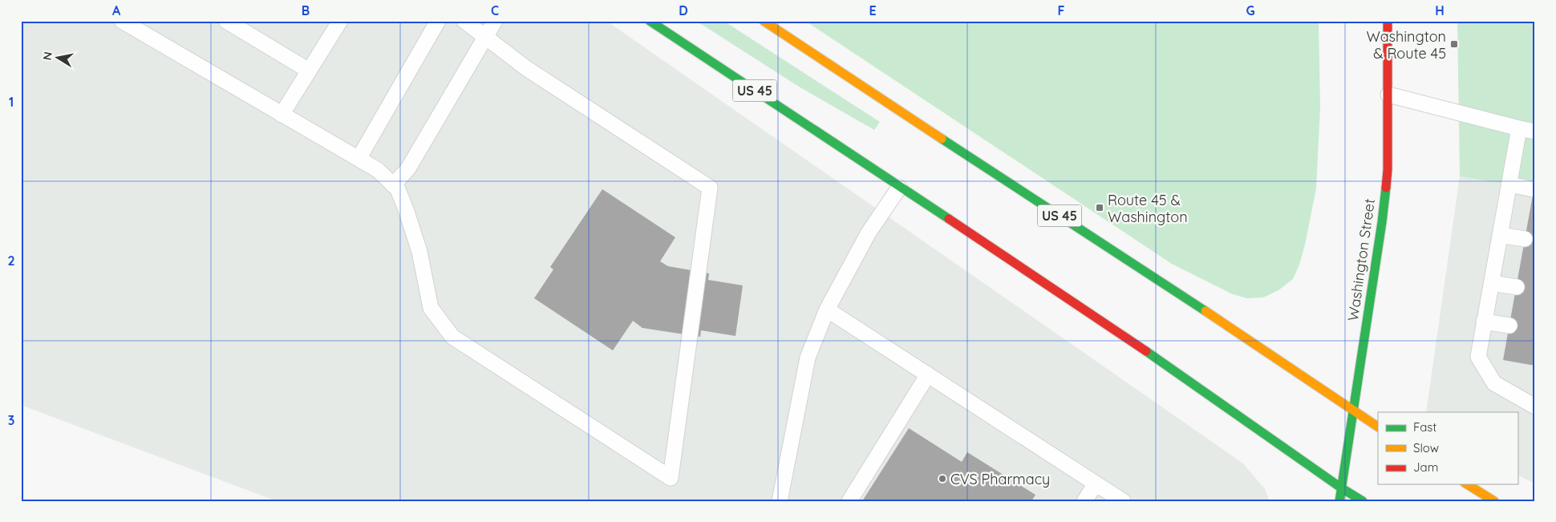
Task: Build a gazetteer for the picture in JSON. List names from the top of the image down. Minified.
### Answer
{"streets":{"main road":["US 45","Washington Street"]},"crossings":[["US 45","Washington Street"]],"places":{"transit":["Washington & Route 45","Route 45 & Washington"],"other":["CVS Pharmacy"]},"legend":["Fast","Slow","Jam"],"north":"left","grid":{"columns":["A","B","C","D","E","F","G","H"],"rows":["1","2","3"]}}
